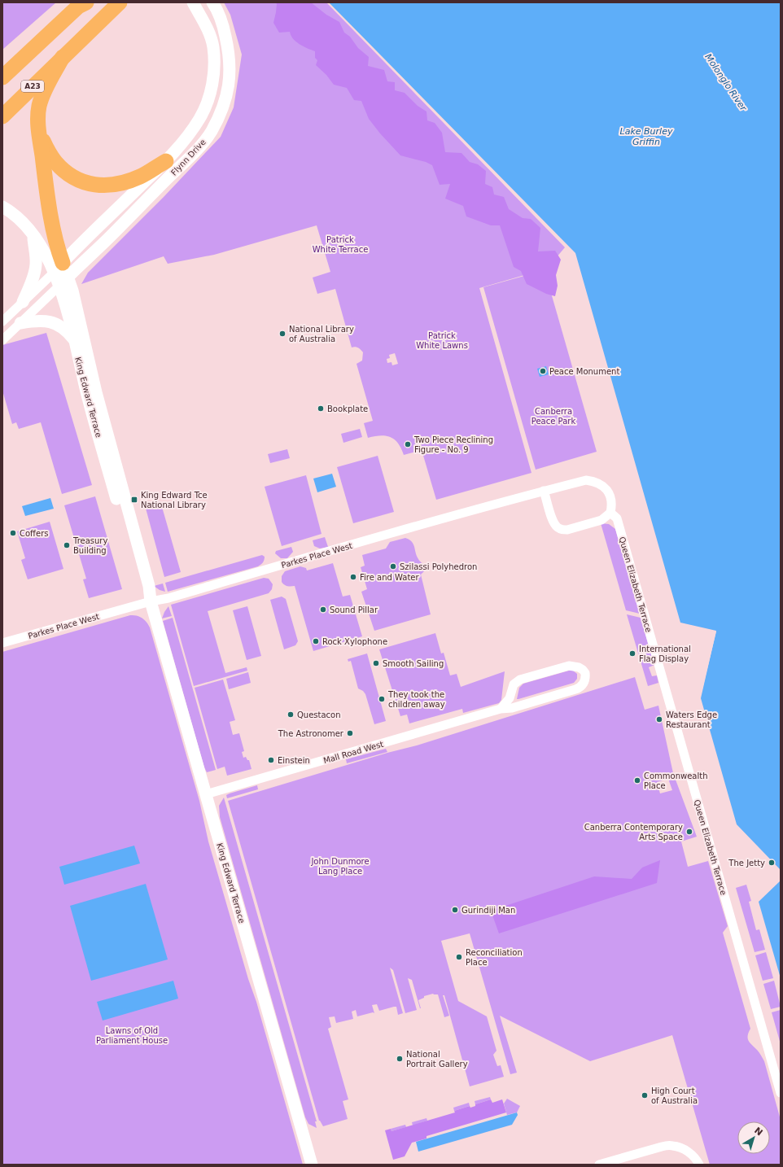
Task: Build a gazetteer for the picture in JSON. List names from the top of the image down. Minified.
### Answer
{"streets":{"highway":["A23"],"main road":["Flynn Drive","King Edward Terrace"],"street":["Parkes Place West","Queen Elizabeth Terrace","Mall Road West"]},"crossings":[["Flynn Drive","King Edward Terrace"],["King Edward Terrace","Parkes Place West"],["King Edward Terrace","Mall Road West"],["Parkes Place West","Queen Elizabeth Terrace"]],"water":["Molonglo River","Lake Burley Griffin"],"parks":["Patrick White Terrace","Patrick White Lawns","Canberra Peace Park","John Dunmore Lang Place","Lawns of Old Parliament House"],"places":{"other":["National Library of Australia","Peace Monument","Bookplate","Two Piece Reclining Figure - No. 9","Coffers","Treasury Building","Szilassi Polyhedron","Fire and Water","Sound Pillar","Rock Xylophone","International Flag Display","Smooth Sailing","They took the children away","Questacon","Waters Edge Restaurant","The Astronomer","Einstein","Commonwealth Place","Canberra Contemporary Arts Space","The Jetty","Gurindiji Man","Reconciliation Place","National Portrait Gallery","High Court of Australia"],"transit":["King Edward Tce National Library"]},"north":"top right"}
